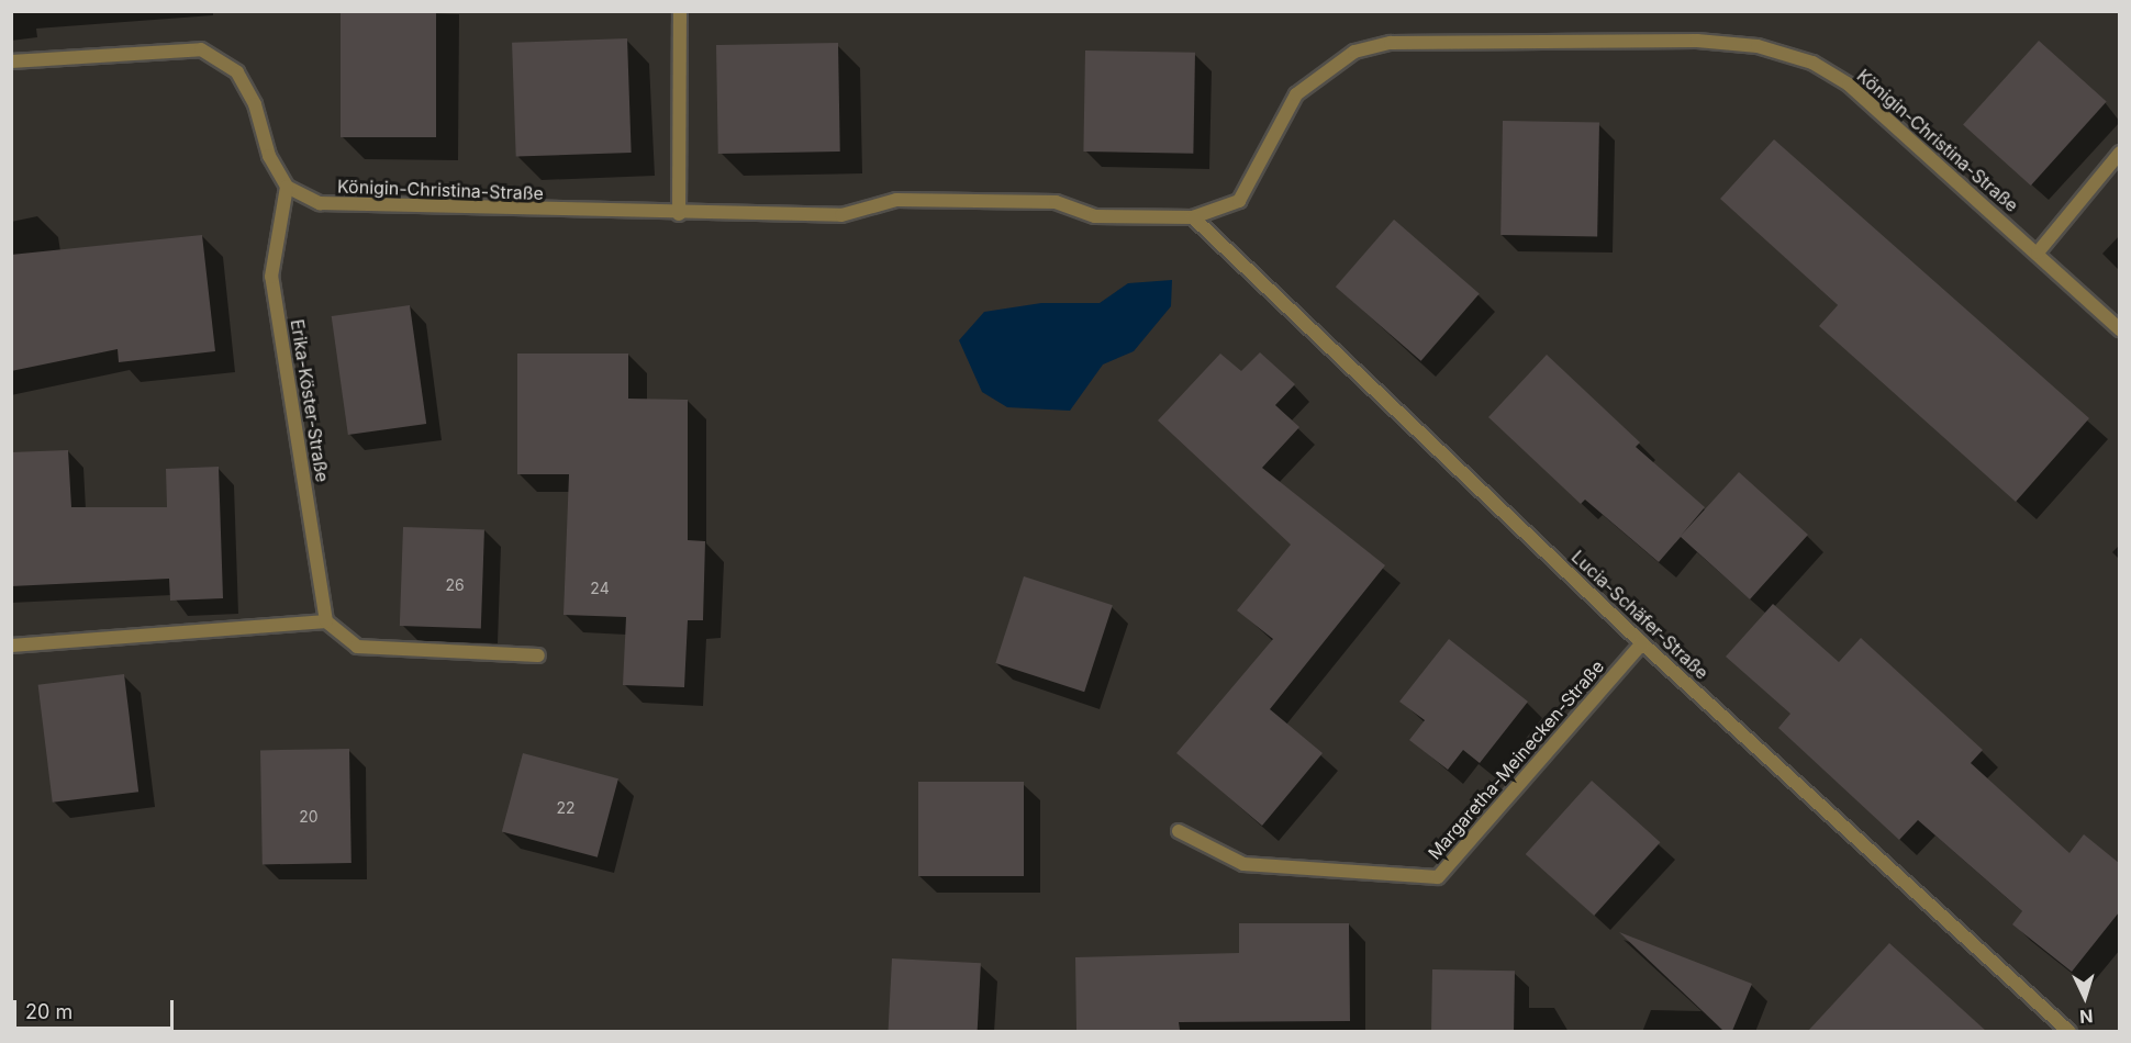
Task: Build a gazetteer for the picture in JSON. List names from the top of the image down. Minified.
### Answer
{"streets":{"street":["Königin-Christina-Straße","Erika-Köster-Straße","Lucia-Schäfer-Straße","Margaretha-Meinecken-Straße"]},"crossings":[["Königin-Christina-Straße","Erika-Köster-Straße"],["Königin-Christina-Straße","Lucia-Schäfer-Straße"],["Lucia-Schäfer-Straße","Margaretha-Meinecken-Straße"]],"house_numbers":["26","24","22","20"],"scale_bar":"20 m","north":"bottom"}
